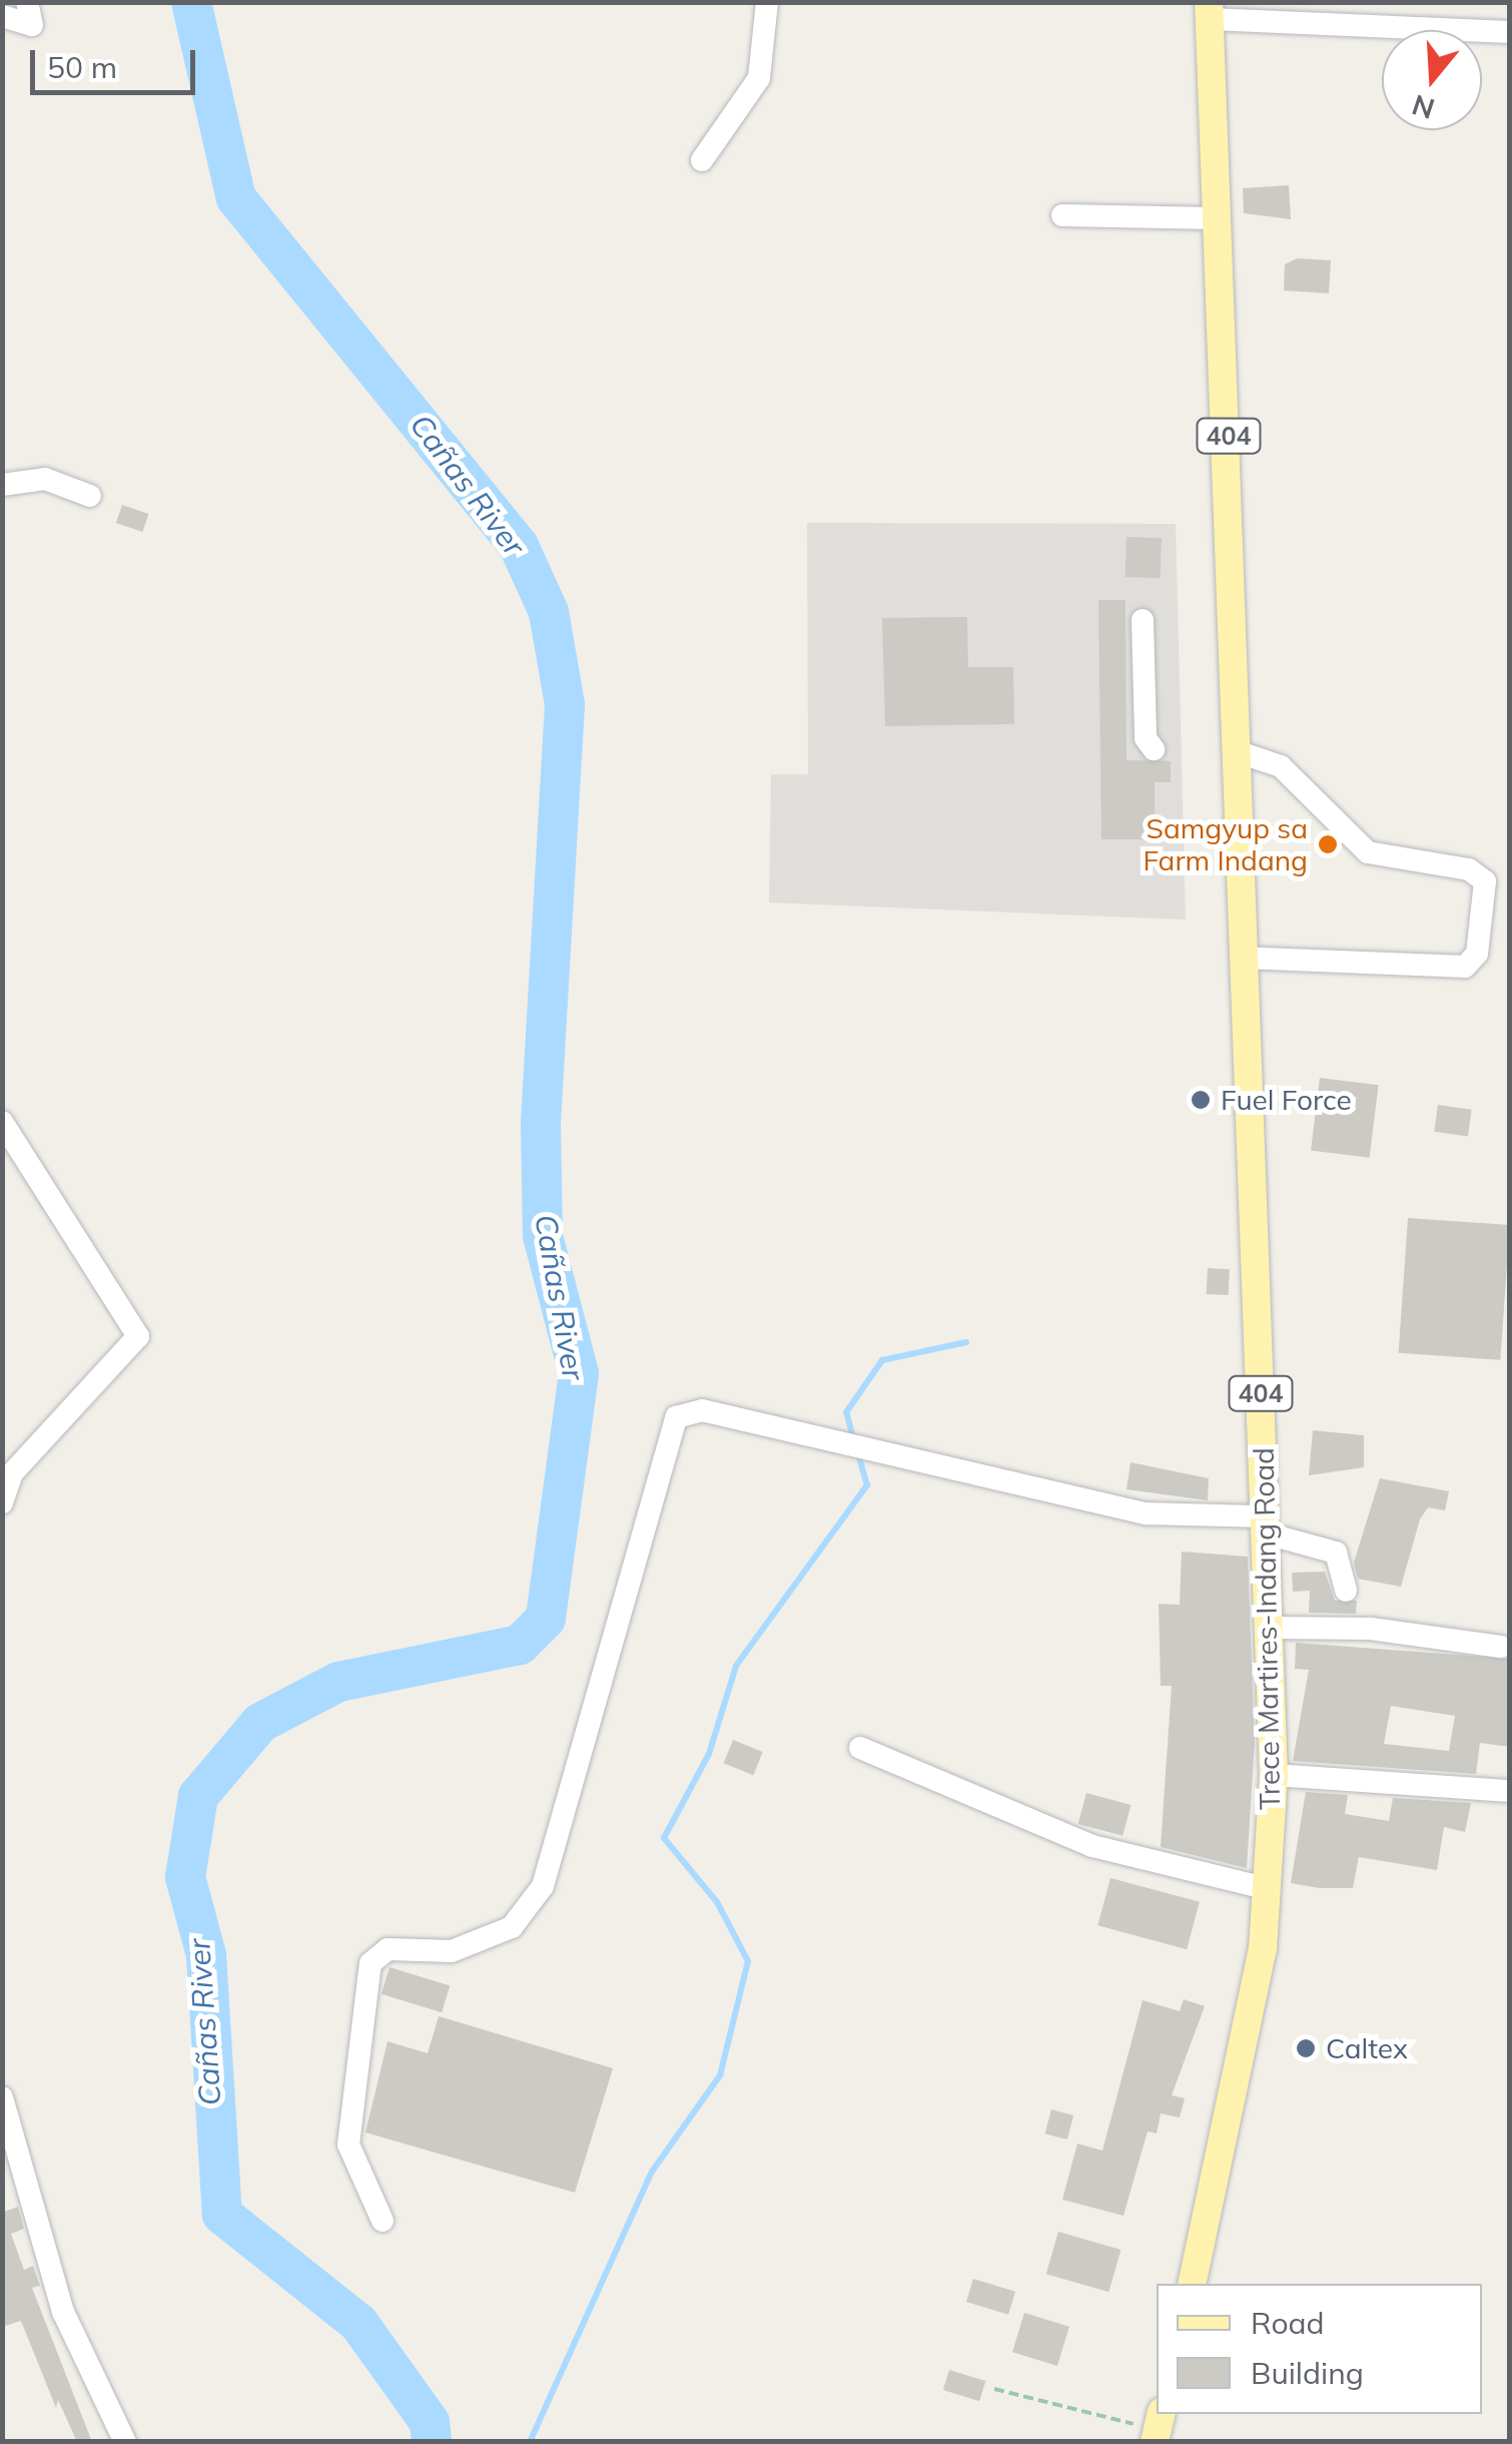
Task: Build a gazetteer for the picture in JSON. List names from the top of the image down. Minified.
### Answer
{"streets":{"main road":["404","Trece Martires-Indang Road"]},"water":["Cañas River"],"places":["Samgyup sa Farm Indang","Fuel Force","Caltex"],"legend":["Road","Building"],"scale_bar":"50 m","north":"bottom"}
